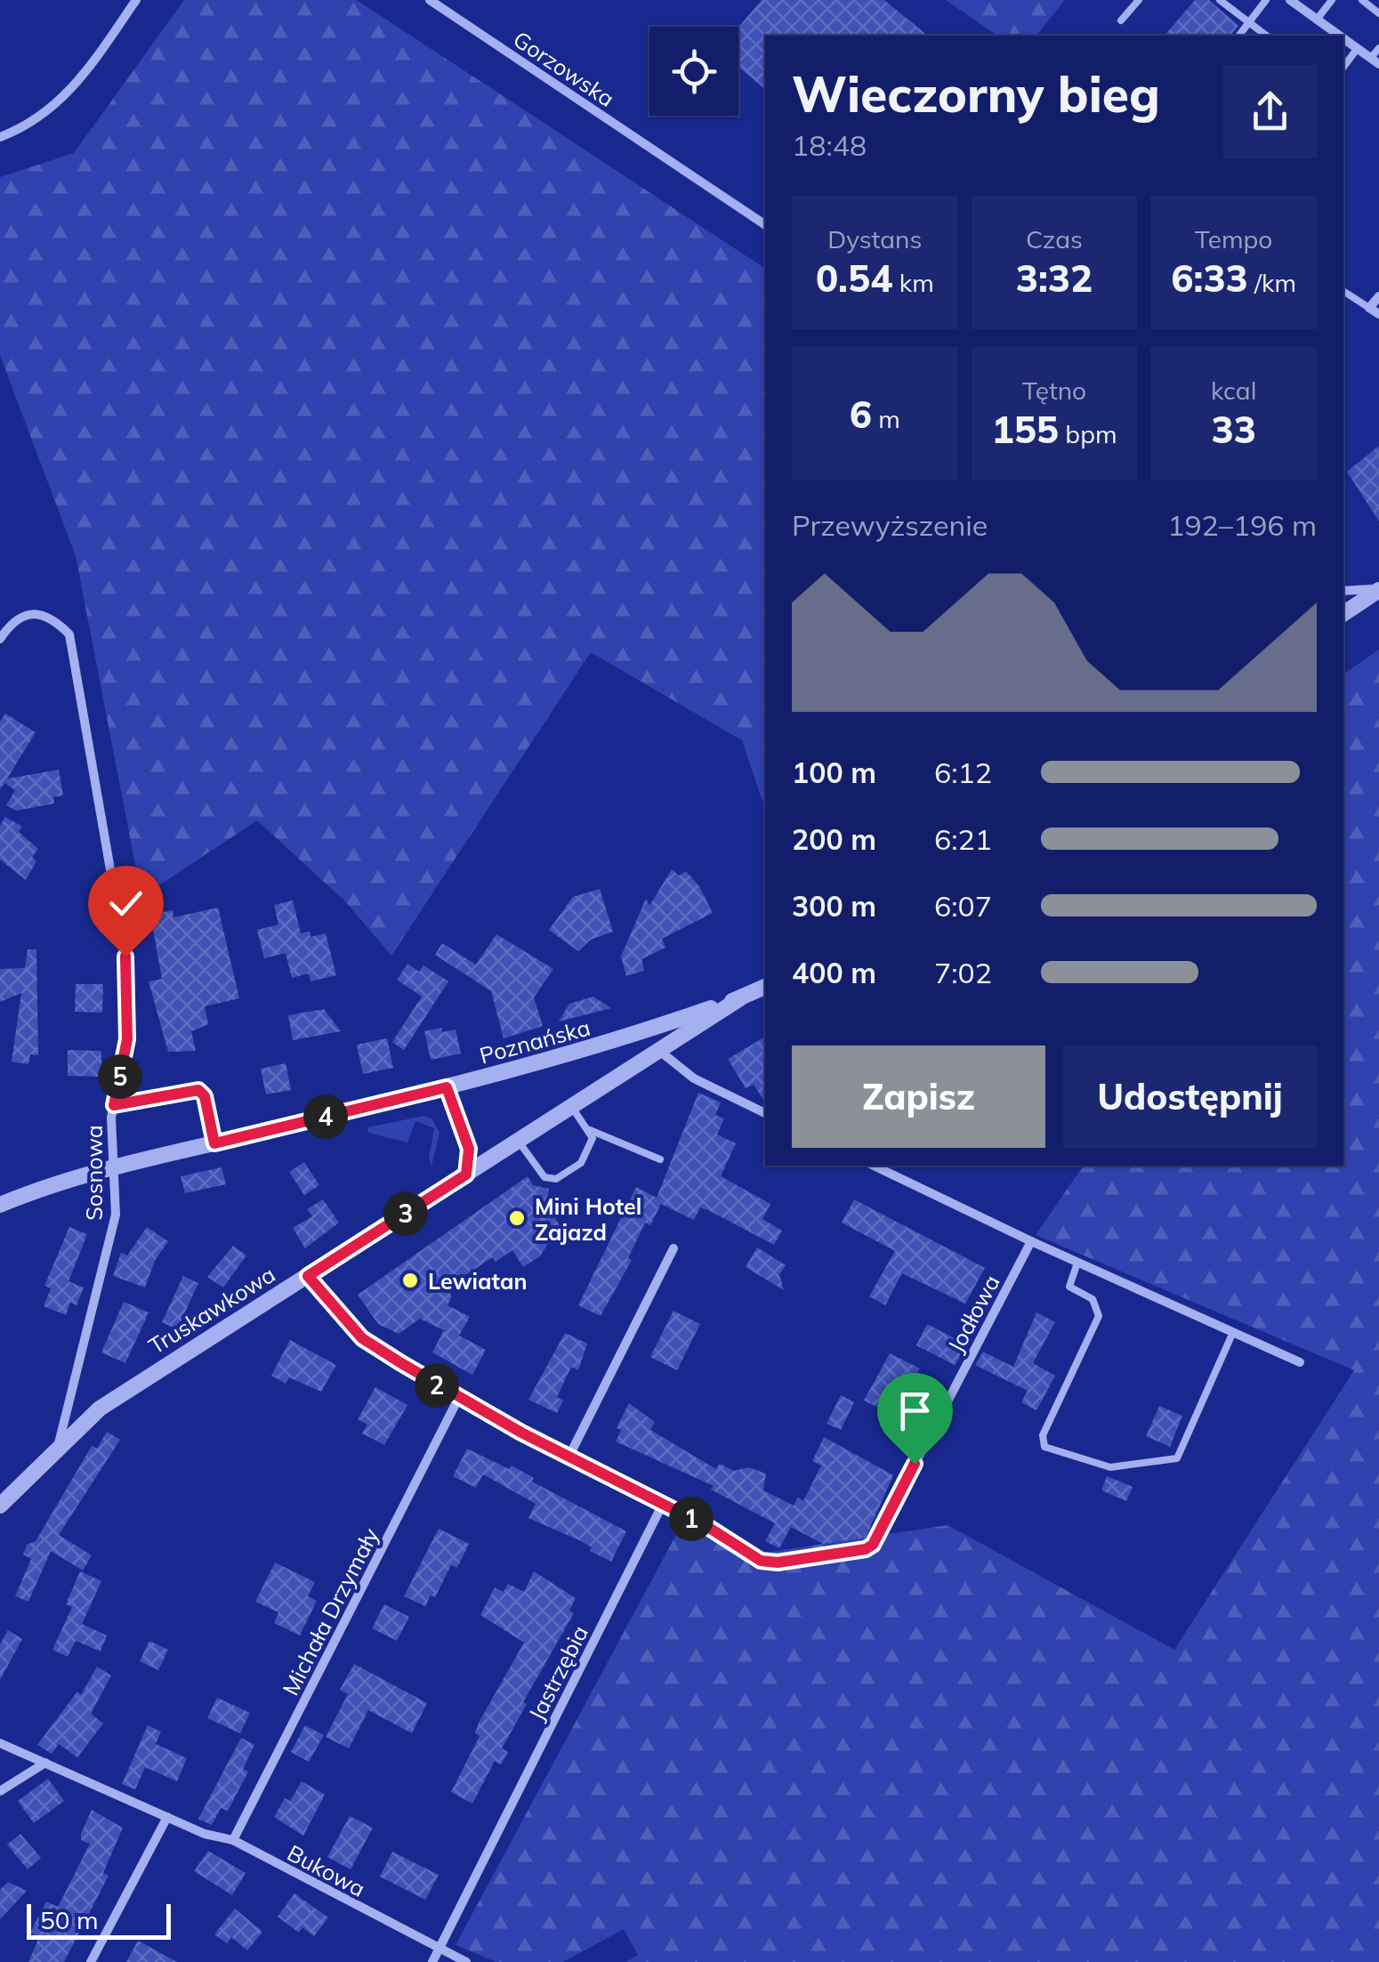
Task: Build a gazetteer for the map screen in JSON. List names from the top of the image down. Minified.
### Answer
{"streets":{"street":["Gorzowska","Poznańska","Sosnowa","Truskawkowa","Jodłowa","Michała Drzymały","Jastrzębia","Bukowa"]},"crossings":[["Poznańska","Sosnowa"],["Poznańska","Truskawkowa"],["Sosnowa","Truskawkowa"],["Michała Drzymały","Bukowa"],["Jastrzębia","Bukowa"]],"places":["Mini Hotel Zajazd","Lewiatan"],"scale_bar":"50 m","page":{"heading":["Wieczorny bieg","18:48"],"stats":[["Dystans","0.54 km"],["Czas","3:32"],["Tempo","6:33 /km"],["6 m"],["Tętno","155 bpm"],["kcal","33"]],"chart":["Przewyższenie","192–196 m"],"list":[{"name":"100 m","note":"6:12"},{"name":"200 m","note":"6:21"},{"name":"300 m","note":"6:07"},{"name":"400 m","note":"7:02"}],"buttons":["Zapisz","Udostępnij"],"pins":["5","4","3","2","1"],"scale":"50 m"}}
